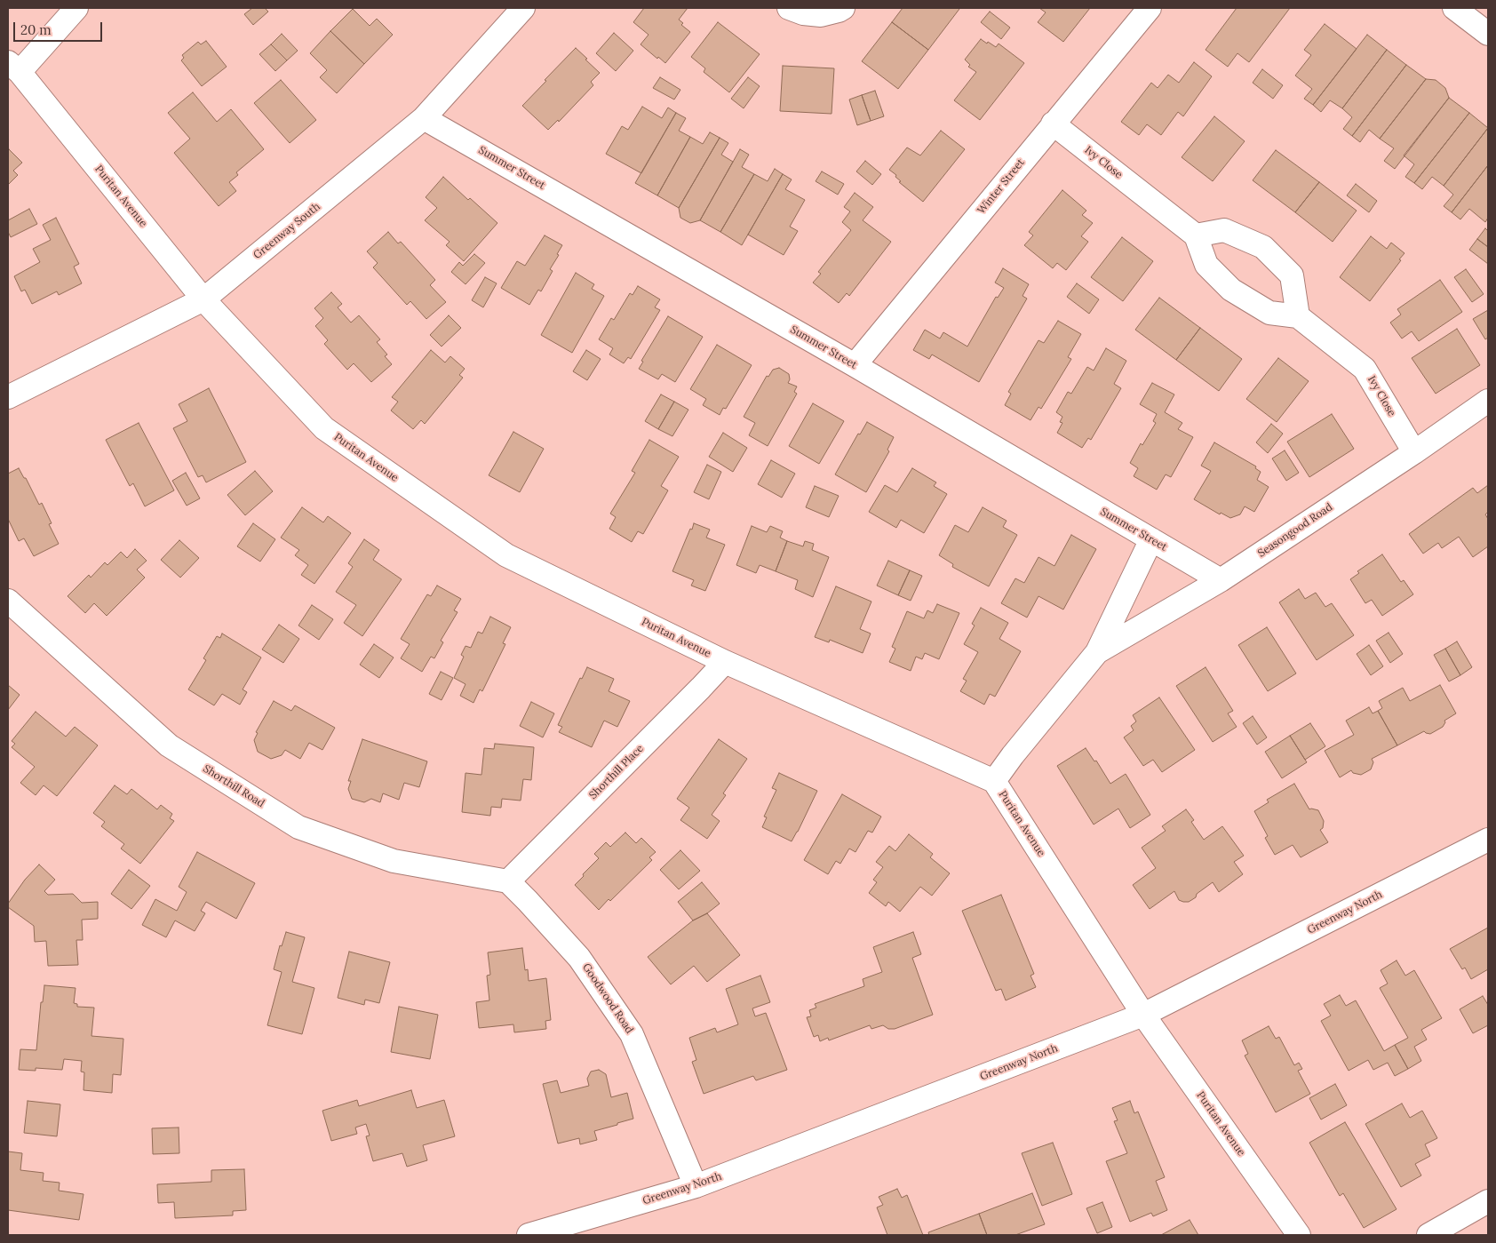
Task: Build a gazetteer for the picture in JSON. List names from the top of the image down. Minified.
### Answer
{"streets":{"street":["Ivy Close","Summer Street","Winter Street","Puritan Avenue","Greenway South","Seasongood Road","Shorthill Place","Shorthill Road","Greenway North","Goodwood Road"]},"crossings":[["Ivy Close","Winter Street"],["Ivy Close","Seasongood Road"],["Summer Street","Winter Street"],["Summer Street","Greenway South"],["Summer Street","Seasongood Road"],["Puritan Avenue","Greenway South"],["Puritan Avenue","Seasongood Road"],["Puritan Avenue","Shorthill Place"],["Puritan Avenue","Greenway North"],["Shorthill Place","Shorthill Road"],["Shorthill Place","Goodwood Road"],["Shorthill Road","Goodwood Road"],["Greenway North","Goodwood Road"]],"scale_bar":"20 m"}
